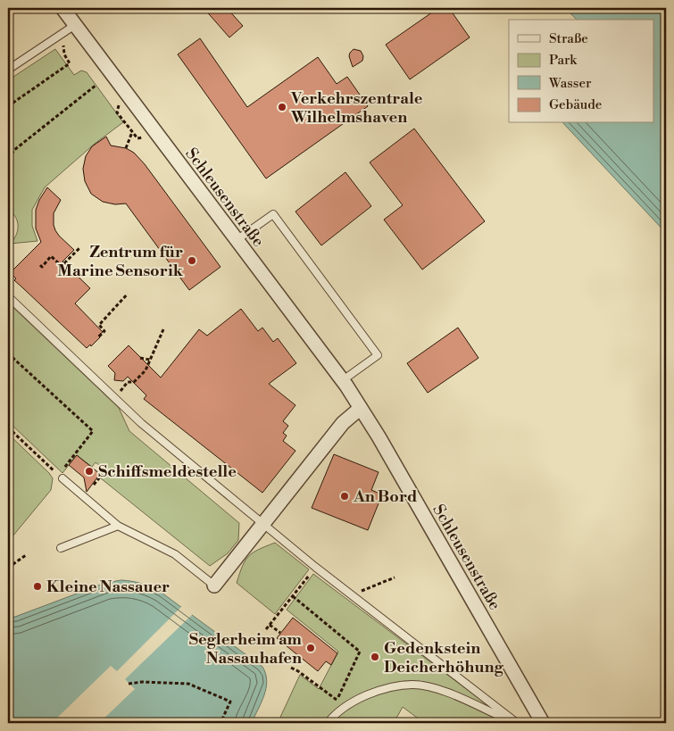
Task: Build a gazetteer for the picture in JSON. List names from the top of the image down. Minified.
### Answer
{"streets":{"street":["Schleusenstraße"]},"places":["Verkehrszentrale Wilhelmshaven","Zentrum für Marine Sensorik","Schiffsmeldestelle","An Bord","Kleine Nassauer","Seglerheim am Nassauhafen","Gedenkstein Deicherhöhung"],"legend":["Straße","Park","Wasser","Gebäude"]}
